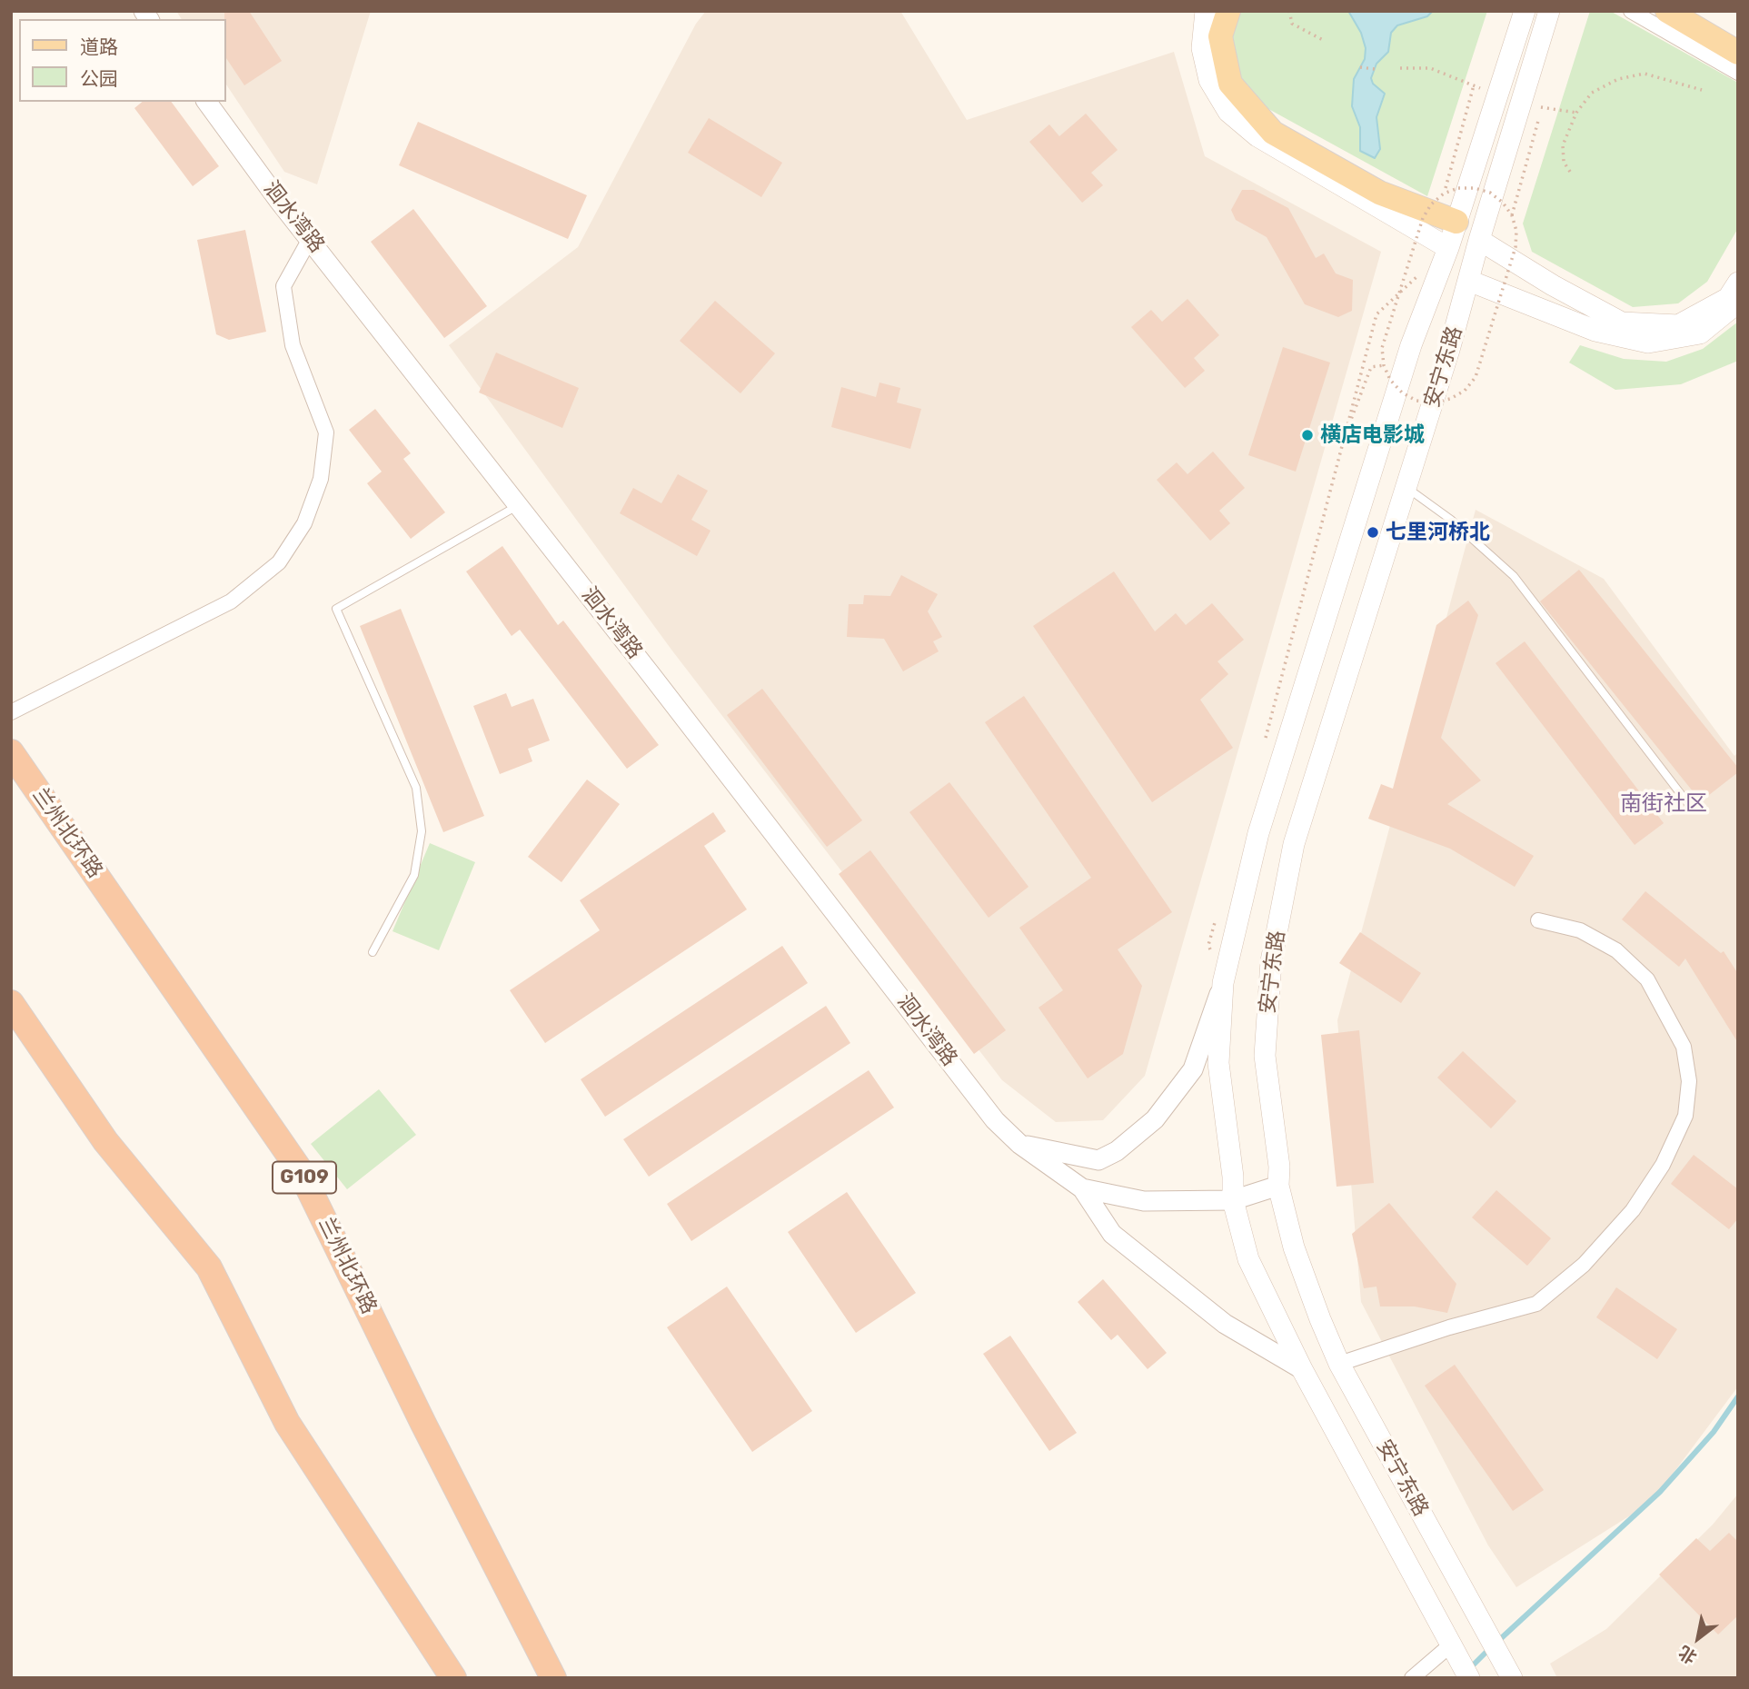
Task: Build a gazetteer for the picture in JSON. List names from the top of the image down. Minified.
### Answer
{"streets":{"highway":["兰州北环路","G109"],"main road":["安宁东路"],"street":["洄水湾路"]},"crossings":[["洄水湾路","安宁东路"]],"districts":["南街社区"],"places":["横店电影城","七里河桥北"],"legend":["道路","公园"],"north":"bottom left"}
